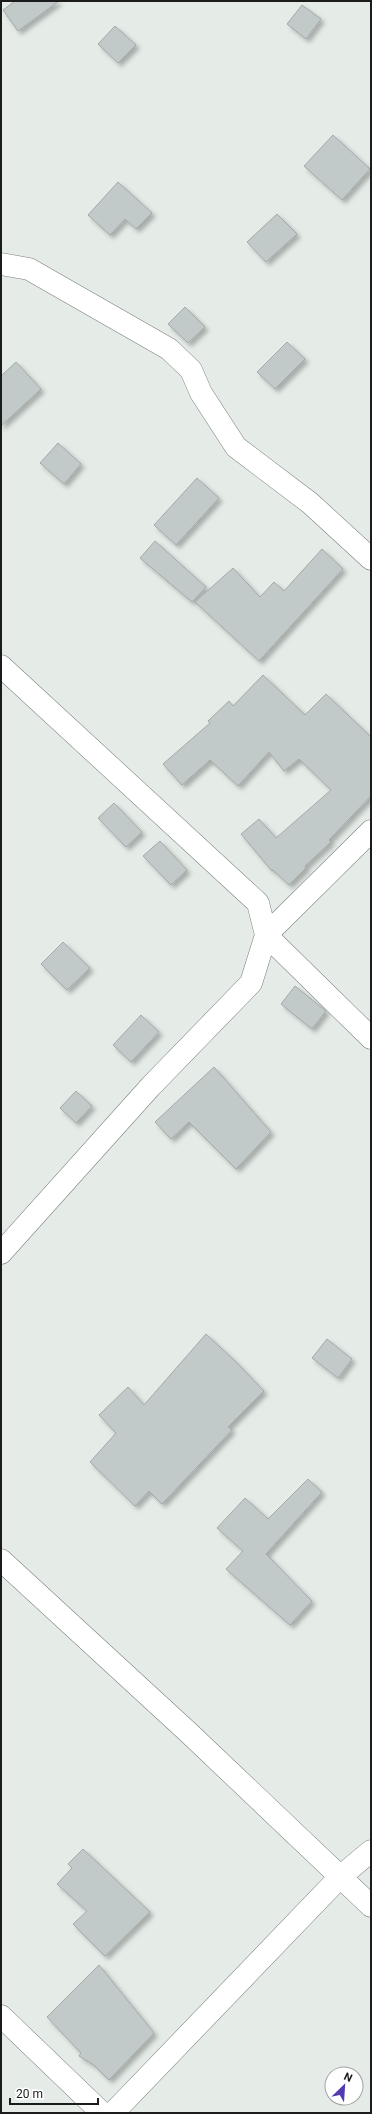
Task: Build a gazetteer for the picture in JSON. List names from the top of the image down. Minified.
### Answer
{"scale_bar":"20 m","north":"top right"}
